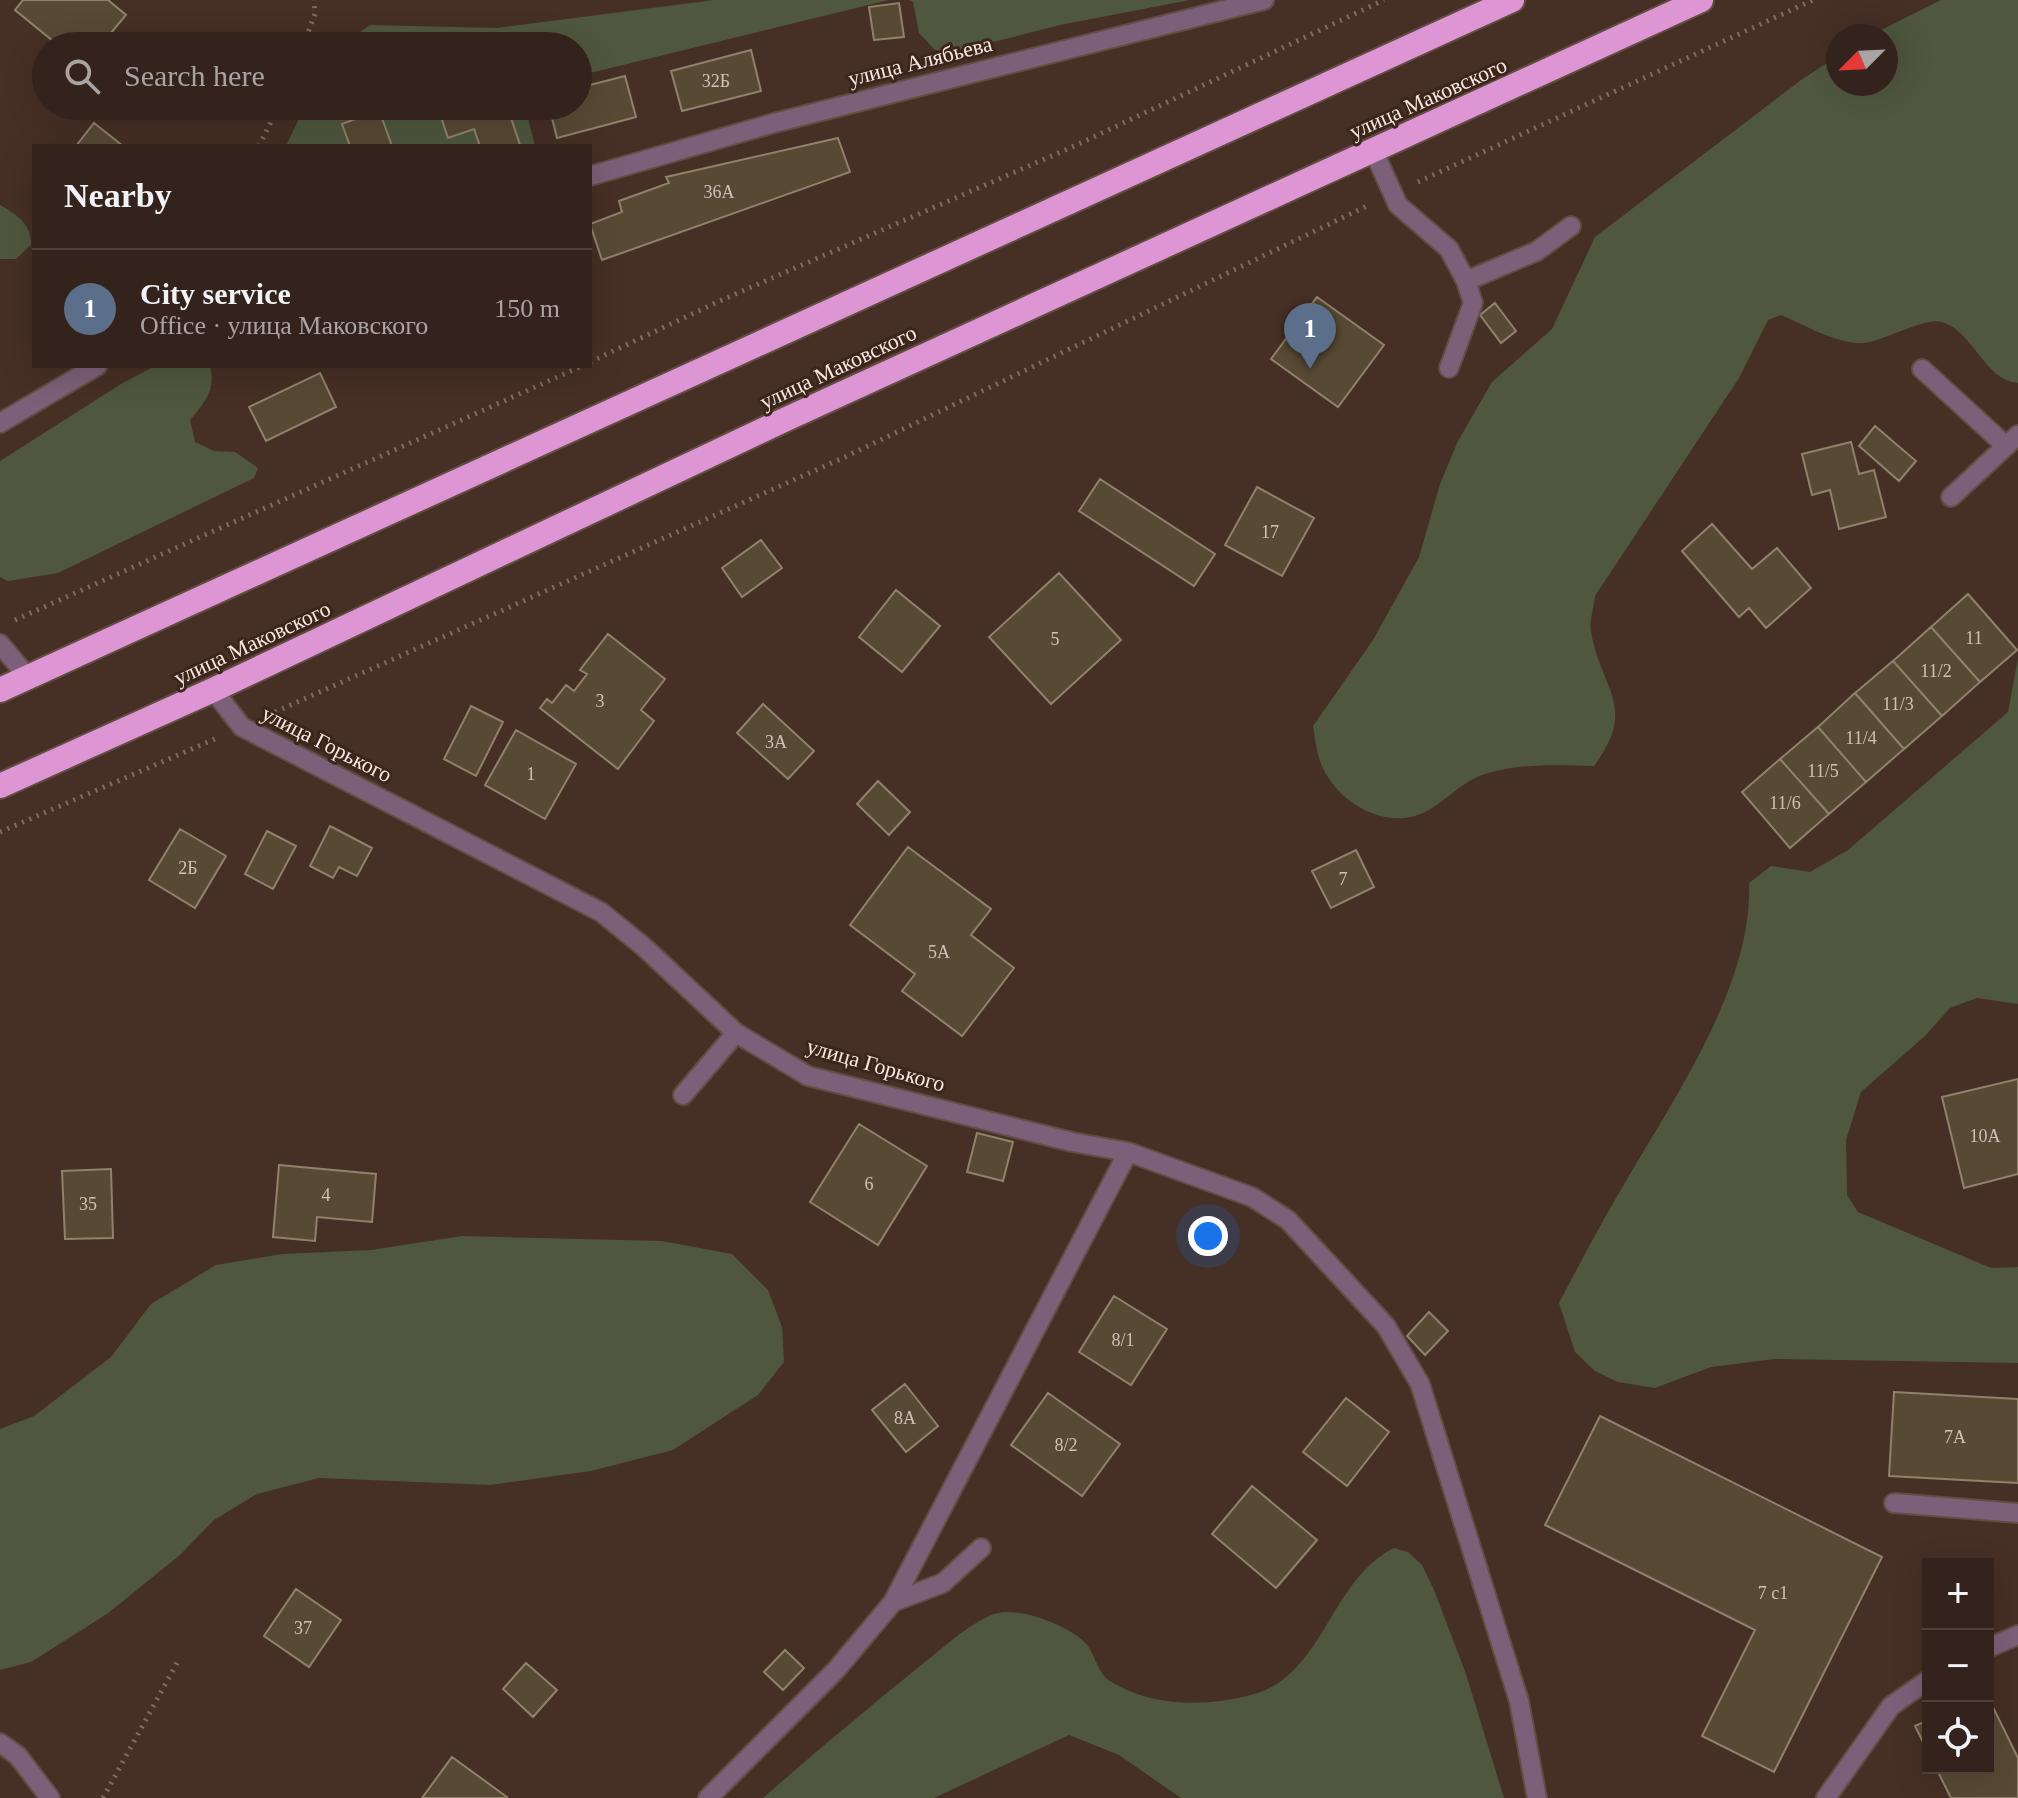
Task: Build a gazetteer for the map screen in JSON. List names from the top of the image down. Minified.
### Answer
{"streets":{"highway":["улица Маковского"],"lane":["улица Алябьева","улица Горького"]},"crossings":[["улица Маковского","улица Горького"]],"house_numbers":["32Б","36А","17","11","5","11/2","3","11/3","11/4","3А","11/5","1","11/6","2Б","7","5А","10А","6","4","35","8/1","8А","7А","8/2","7 с1","37"],"north":"bottom left","page":{"search":"Search here","heading":"Nearby","list":[{"mark":"1","name":"City service","note":"Office · улица Маковского","value":"150 m"}],"pins":"1","map_buttons":["+","−"]}}
